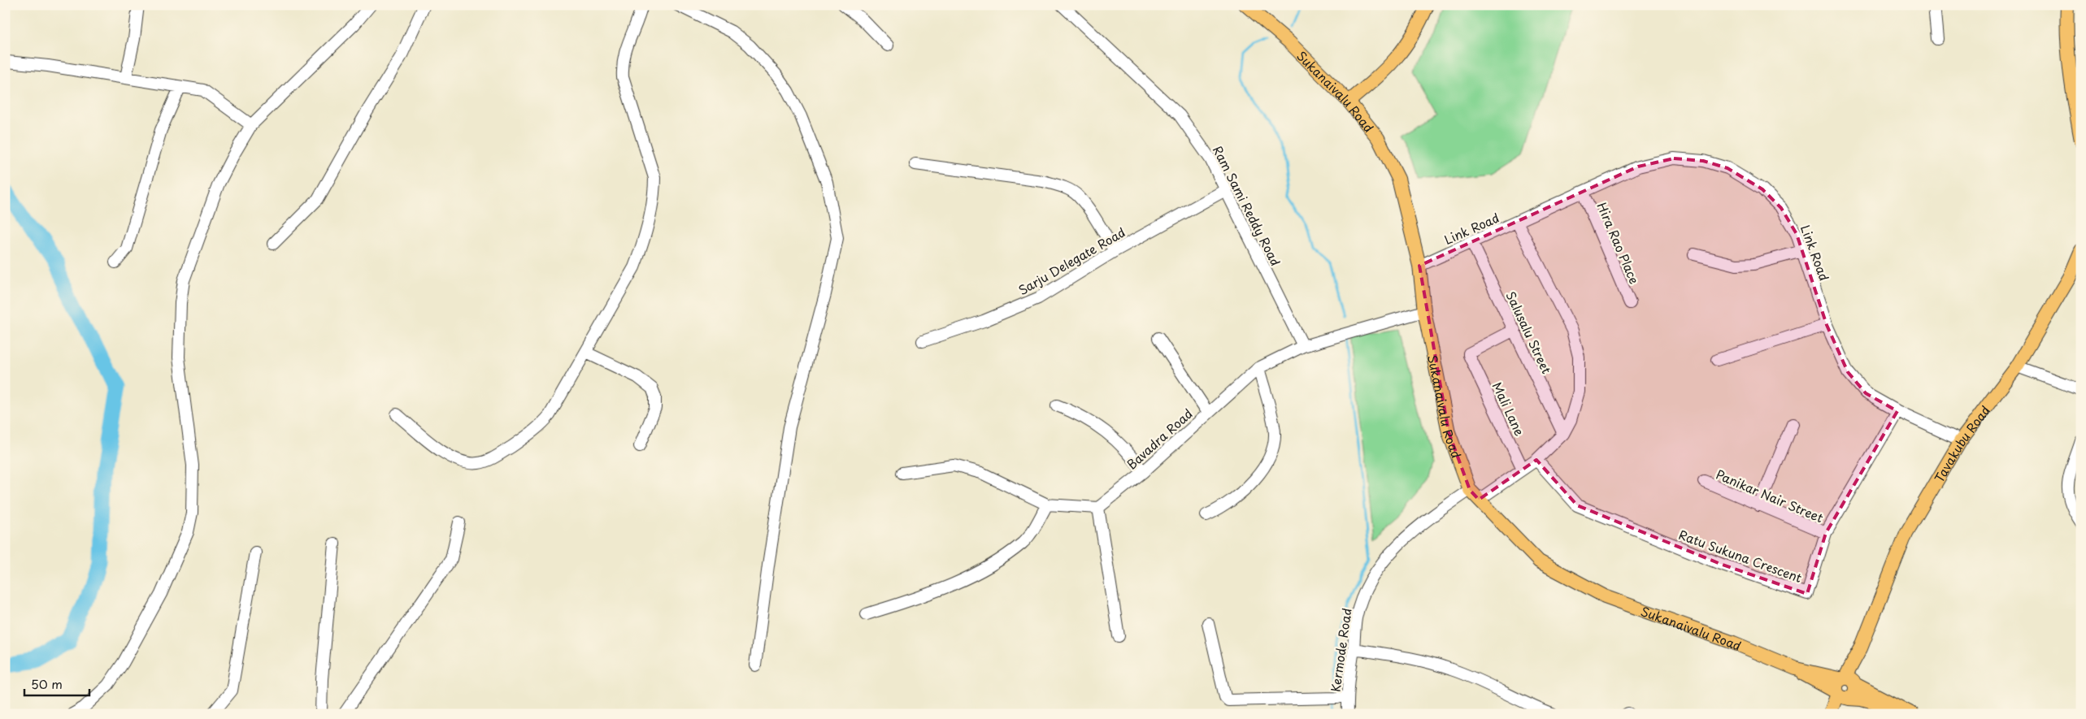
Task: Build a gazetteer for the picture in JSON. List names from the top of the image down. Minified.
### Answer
{"streets":{"main road":["Sukanaivalu Road","Tavakubu Road"],"street":["Ram Sami Reddy Road","Link Road","Hira Rao Place","Sarju Delegate Road","Salusalu Street","Mali Lane","Bavadra Road","Panikar Nair Street","Ratu Sukuna Crescent","Kermode Road"]},"crossings":[["Sukanaivalu Road","Link Road"],["Sukanaivalu Road","Bavadra Road"],["Sukanaivalu Road","Tavakubu Road"],["Sukanaivalu Road","Kermode Road"],["Ram Sami Reddy Road","Sarju Delegate Road"],["Ram Sami Reddy Road","Bavadra Road"],["Link Road","Hira Rao Place"],["Link Road","Salusalu Street"],["Link Road","Tavakubu Road"],["Link Road","Ratu Sukuna Crescent"],["Salusalu Street","Mali Lane"],["Salusalu Street","Kermode Road"],["Mali Lane","Kermode Road"],["Panikar Nair Street","Ratu Sukuna Crescent"],["Ratu Sukuna Crescent","Kermode Road"]],"scale_bar":"50 m"}
